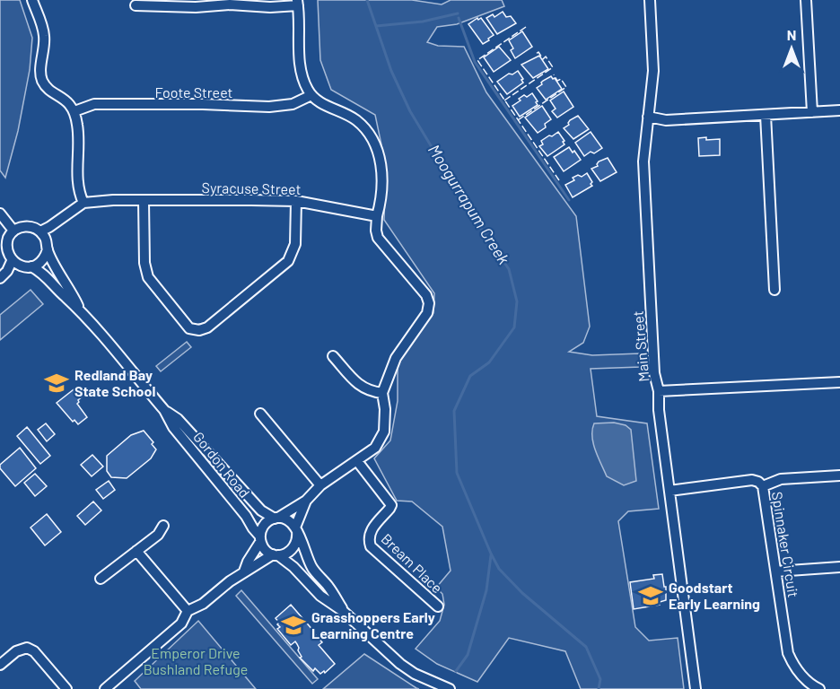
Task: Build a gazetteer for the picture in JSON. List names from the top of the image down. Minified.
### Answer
{"streets":{"street":["Foote Street","Syracuse Street","Main Street","Gordon Road","Spinnaker Circuit","Bream Place"]},"crossings":[["Main Street","Spinnaker Circuit"]],"water":["Moogurrapum Creek"],"parks":["Emperor Drive Bushland Refuge"],"places":{"school or university":["Redland Bay State School","Goodstart Early Learning","Grasshoppers Early Learning Centre"]},"north":"top"}
